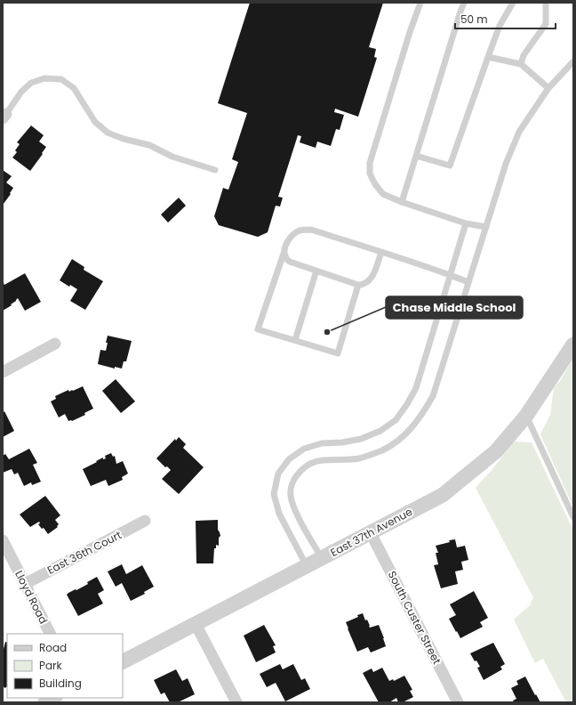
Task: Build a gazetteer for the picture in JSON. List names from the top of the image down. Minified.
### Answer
{"streets":{"street":["East 37th Avenue","East 36th Court","Lloyd Road","South Custer Street"]},"crossings":[["East 37th Avenue","South Custer Street"],["East 36th Court","Lloyd Road"]],"places":["Chase Middle School"],"legend":["Road","Park","Building"],"scale_bar":"50 m"}
